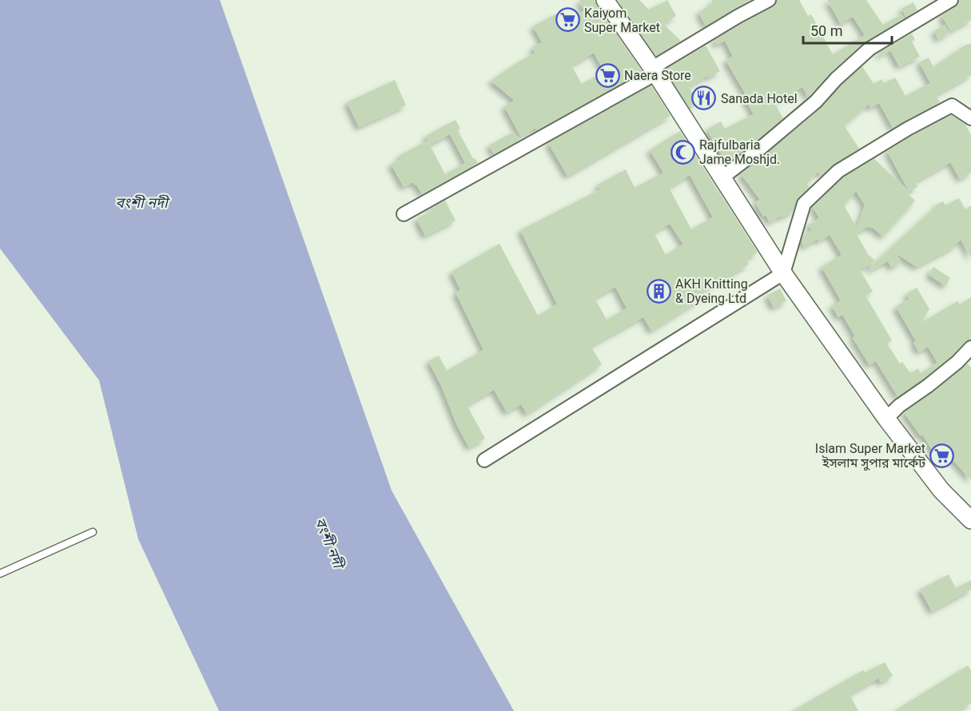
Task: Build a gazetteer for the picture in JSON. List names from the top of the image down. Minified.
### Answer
{"water":["বংশী নদী"],"places":{"supermarket":["Kaiyom Super Market","Naera Store","Islam Super Market ইসলাম সুপার মার্কেট"],"restaurant":["Sanada Hotel"],"mosque":["Rajfulbaria Jame Moshjd."],"building":["AKH Knitting & Dyeing Ltd"]},"scale_bar":"50 m"}
